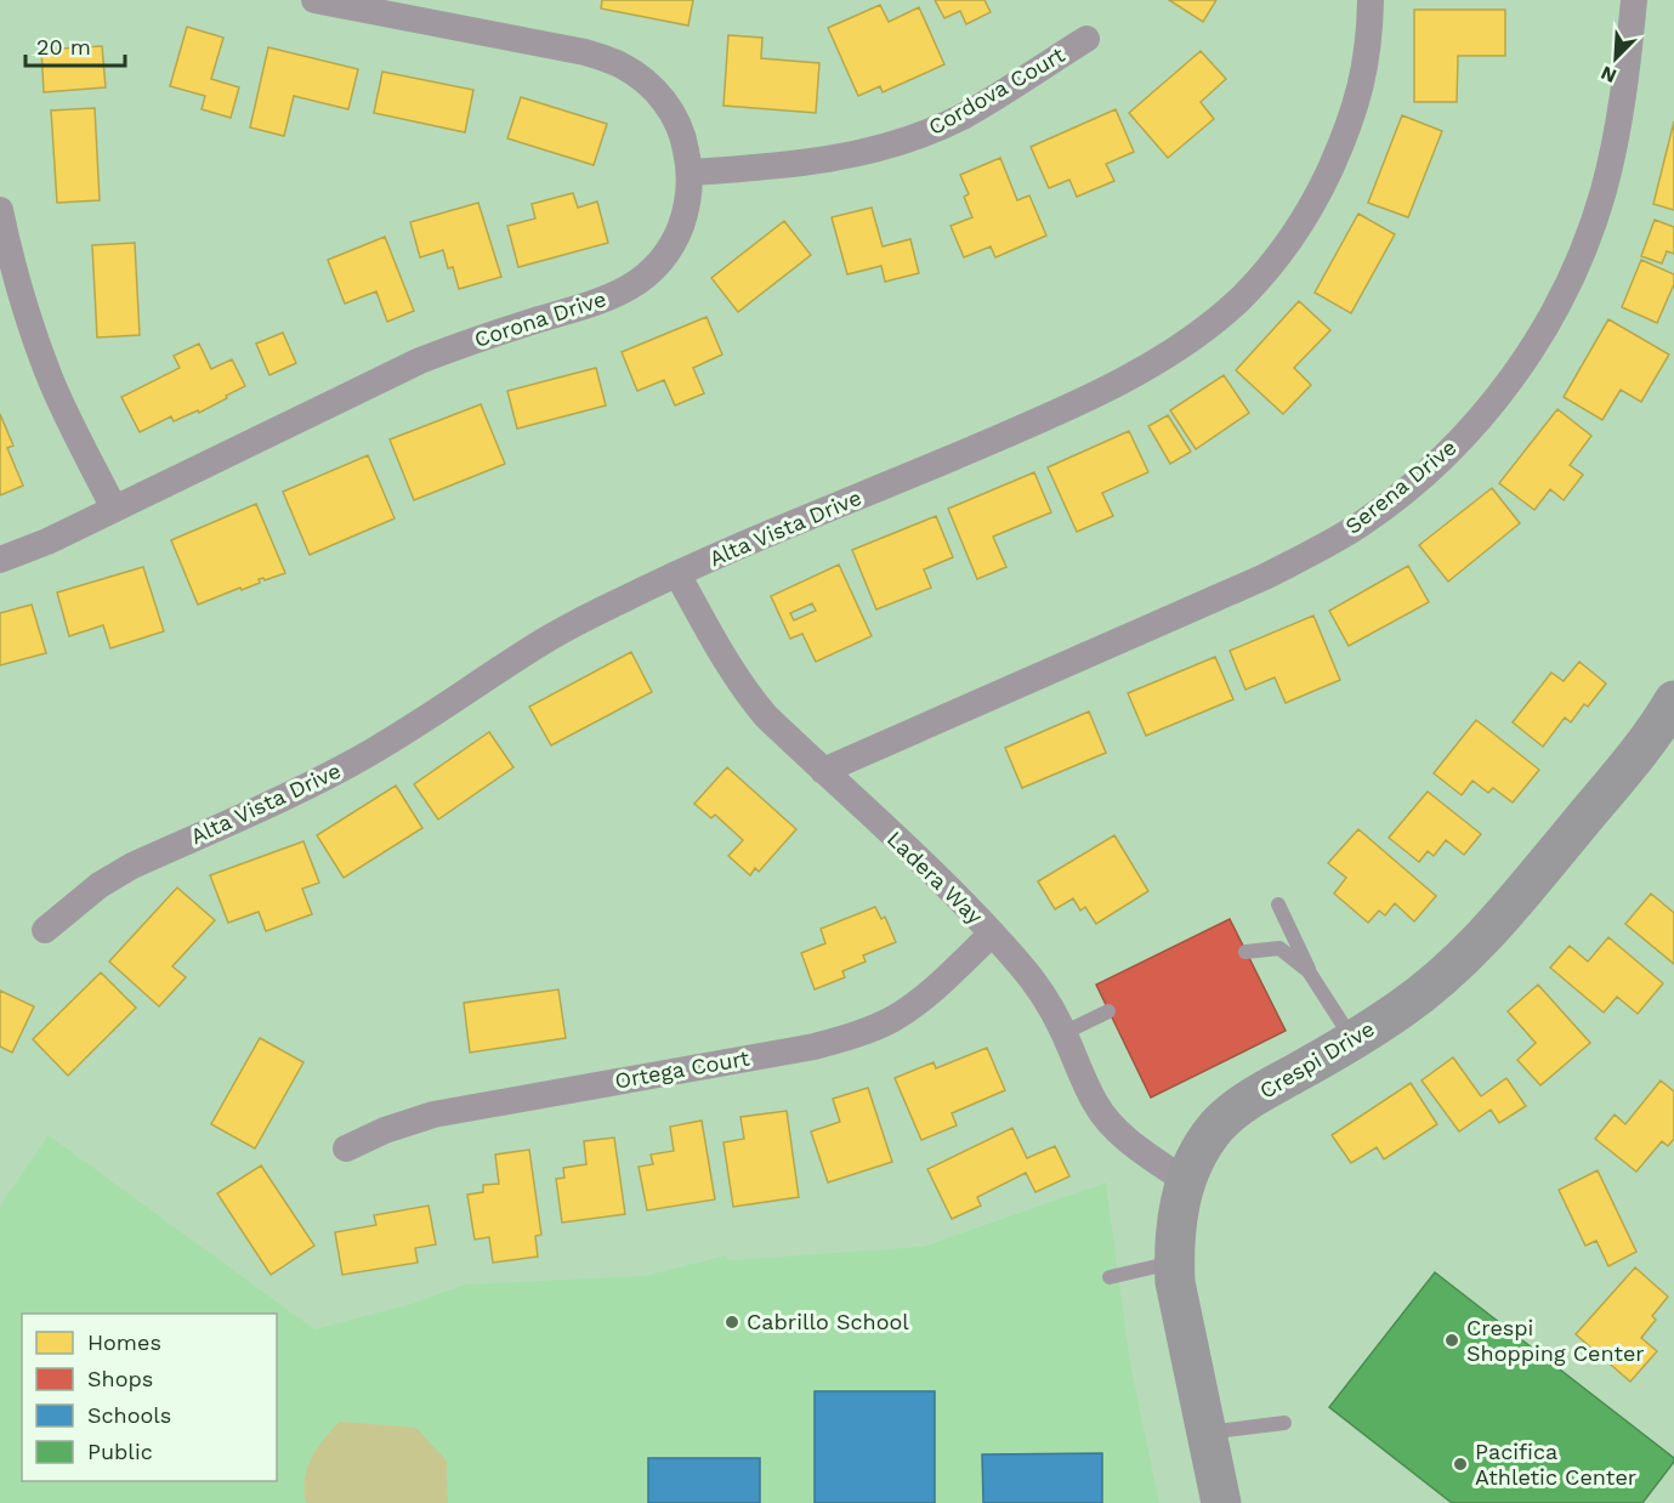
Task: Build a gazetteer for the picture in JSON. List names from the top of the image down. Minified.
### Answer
{"streets":{"street":["Cordova Court","Corona Drive","Serena Drive","Alta Vista Drive","Ladera Way","Crespi Drive","Ortega Court"]},"crossings":[["Cordova Court","Corona Drive"],["Serena Drive","Ladera Way"],["Alta Vista Drive","Ladera Way"],["Ladera Way","Crespi Drive"],["Ladera Way","Ortega Court"]],"places":["Cabrillo School","Crespi Shopping Center","Pacifica Athletic Center"],"legend":["Homes","Shops","Schools","Public"],"scale_bar":"20 m","north":"bottom left"}
